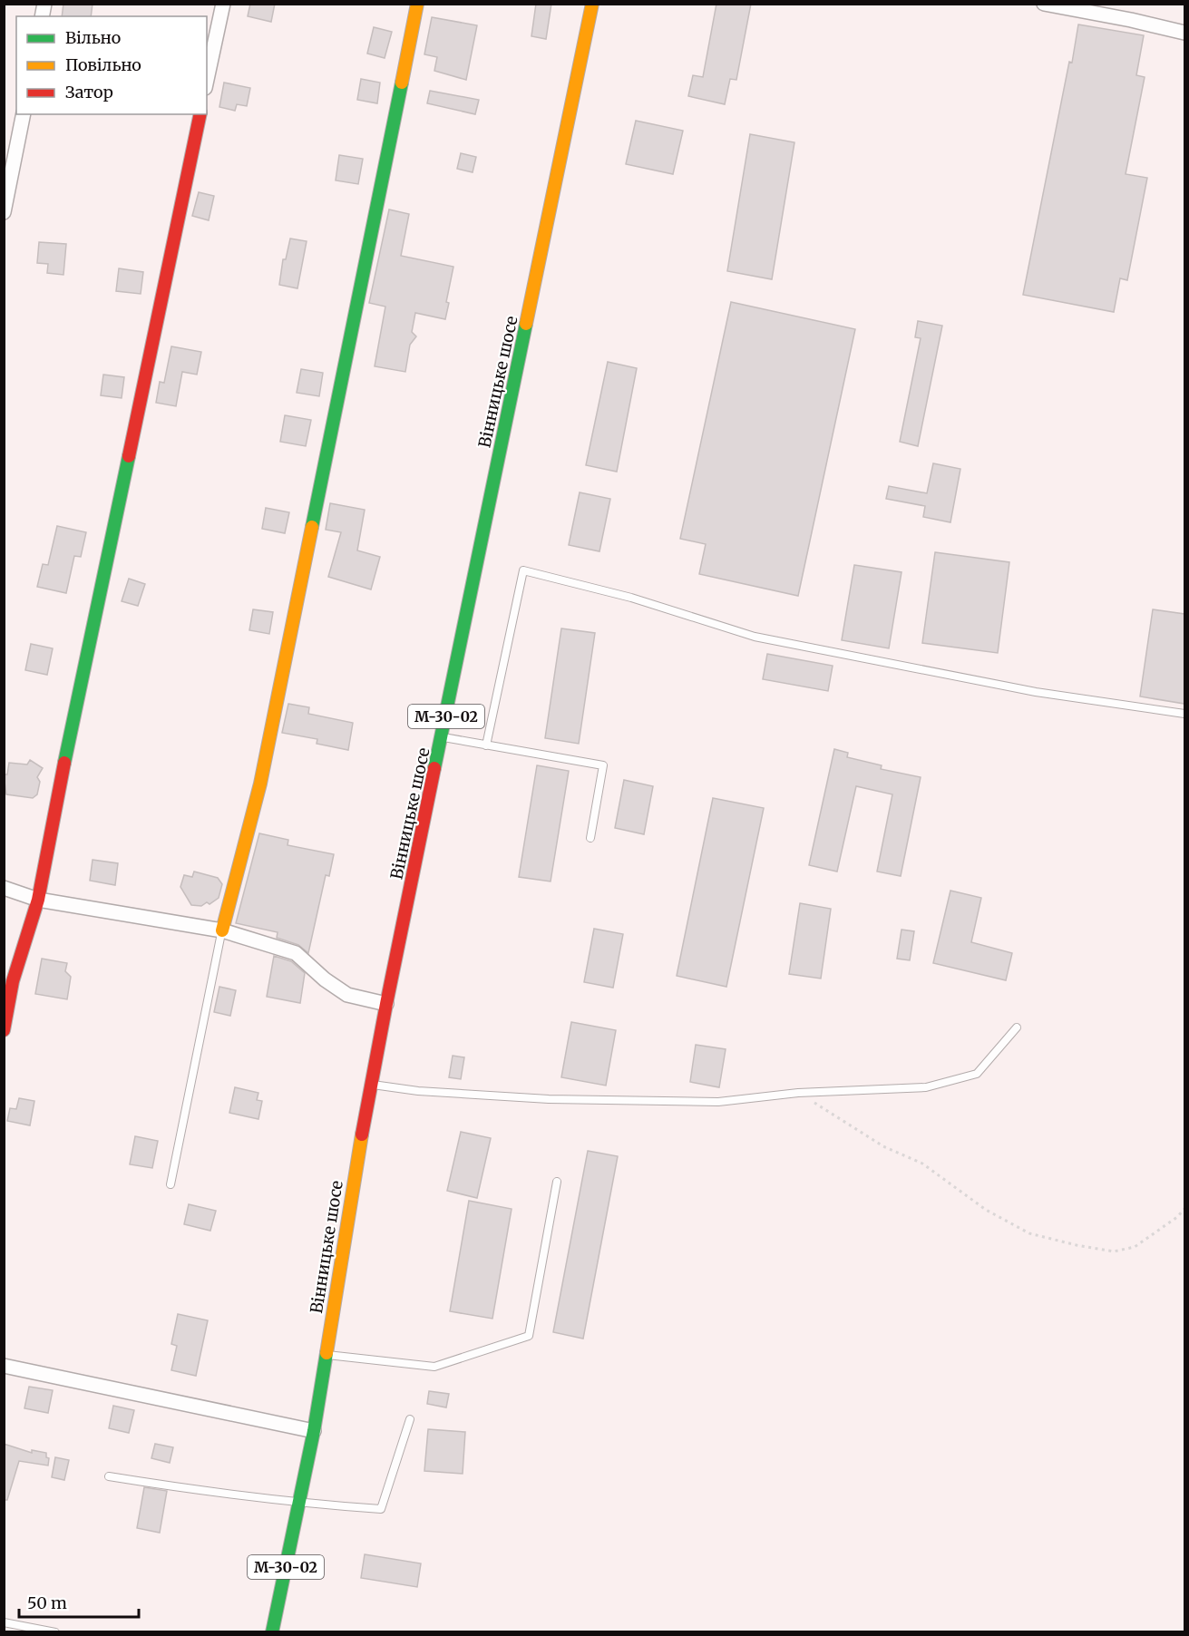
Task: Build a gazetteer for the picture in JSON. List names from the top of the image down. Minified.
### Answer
{"streets":{"street":["Вінницьке шосе","М-30-02"]},"legend":["Вільно","Повільно","Затор"],"scale_bar":"50 m"}
